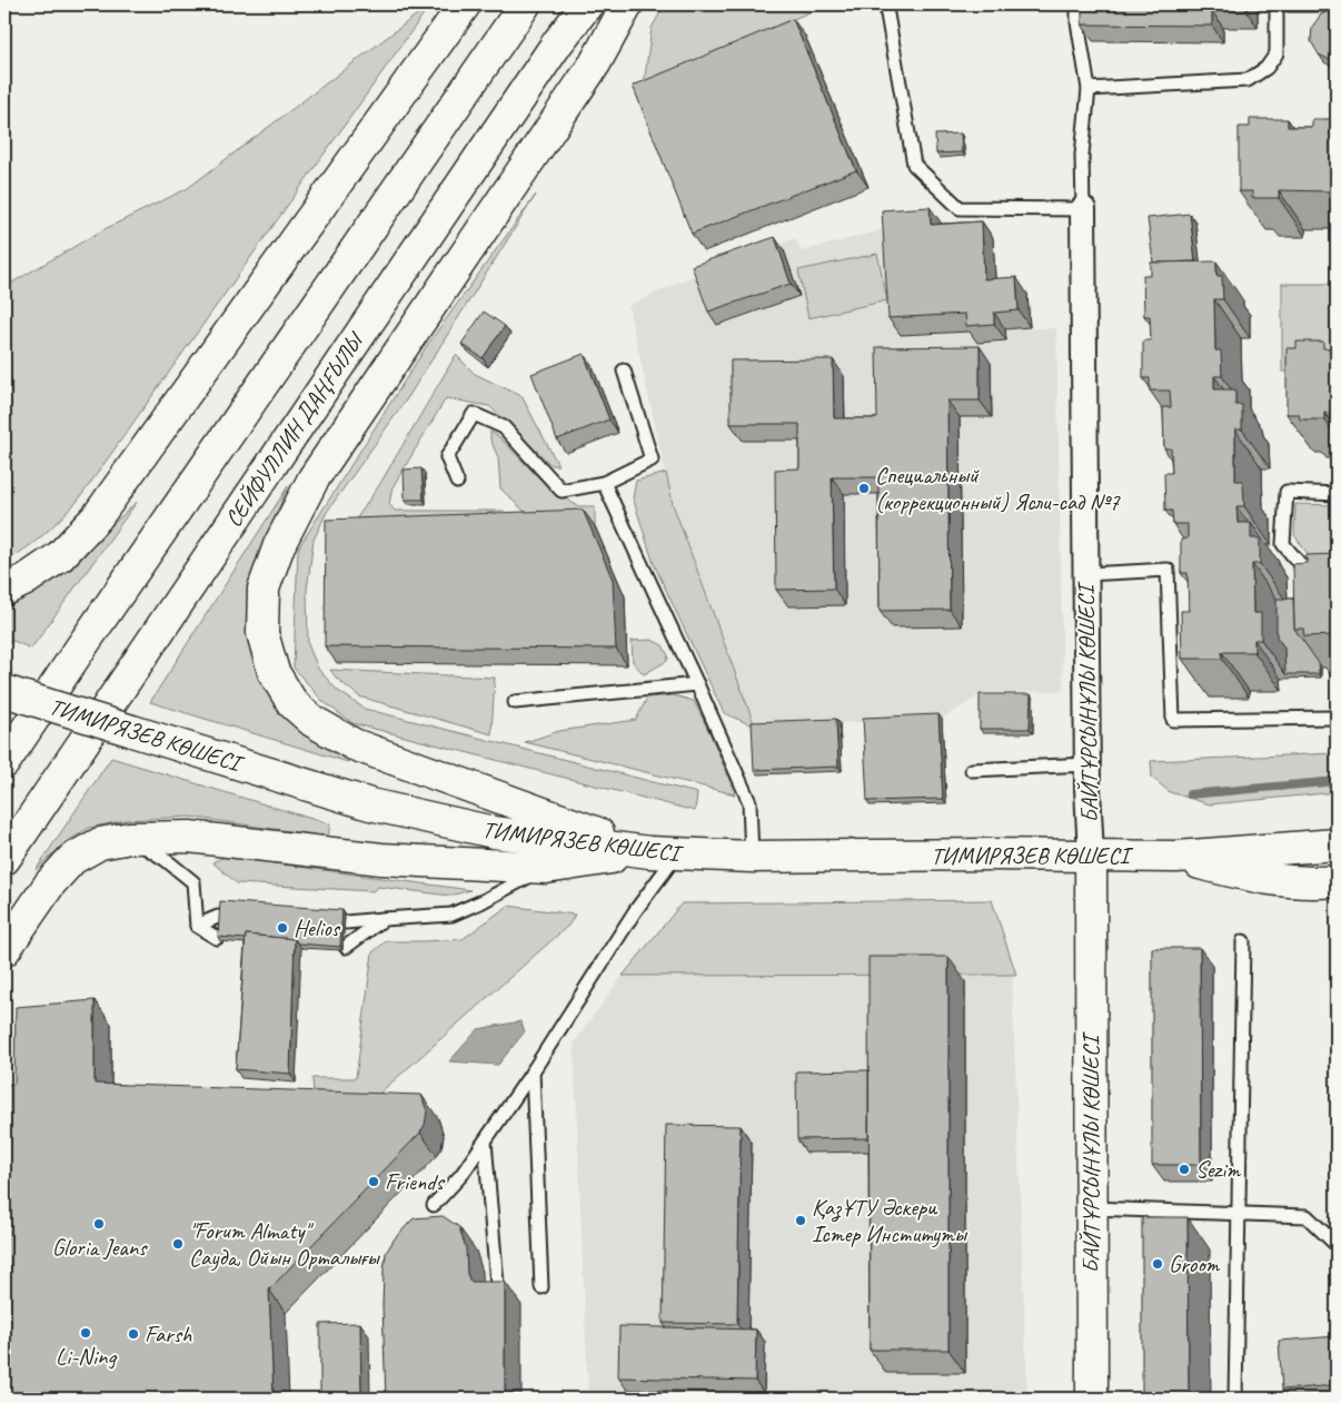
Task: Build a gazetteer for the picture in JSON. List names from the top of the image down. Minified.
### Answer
{"streets":{"main road":["СЕЙФУЛЛИН ДАҢҒЫЛЫ","БАЙТҰРСЫНҰЛЫ КӨШЕСІ","ТИМИРЯЗЕВ КӨШЕСІ"]},"crossings":[["БАЙТҰРСЫНҰЛЫ КӨШЕСІ","ТИМИРЯЗЕВ КӨШЕСІ"]],"places":["Специальный (коррекционный) Ясли-сад №7","Helios","Sezim","Friends","ҚазҰТУ Әскери Істер Институты","Gloria Jeans","\"Forum Almaty\" Сауда, Ойын Орталығы","Groom","Li-Ning","Farsh"]}
